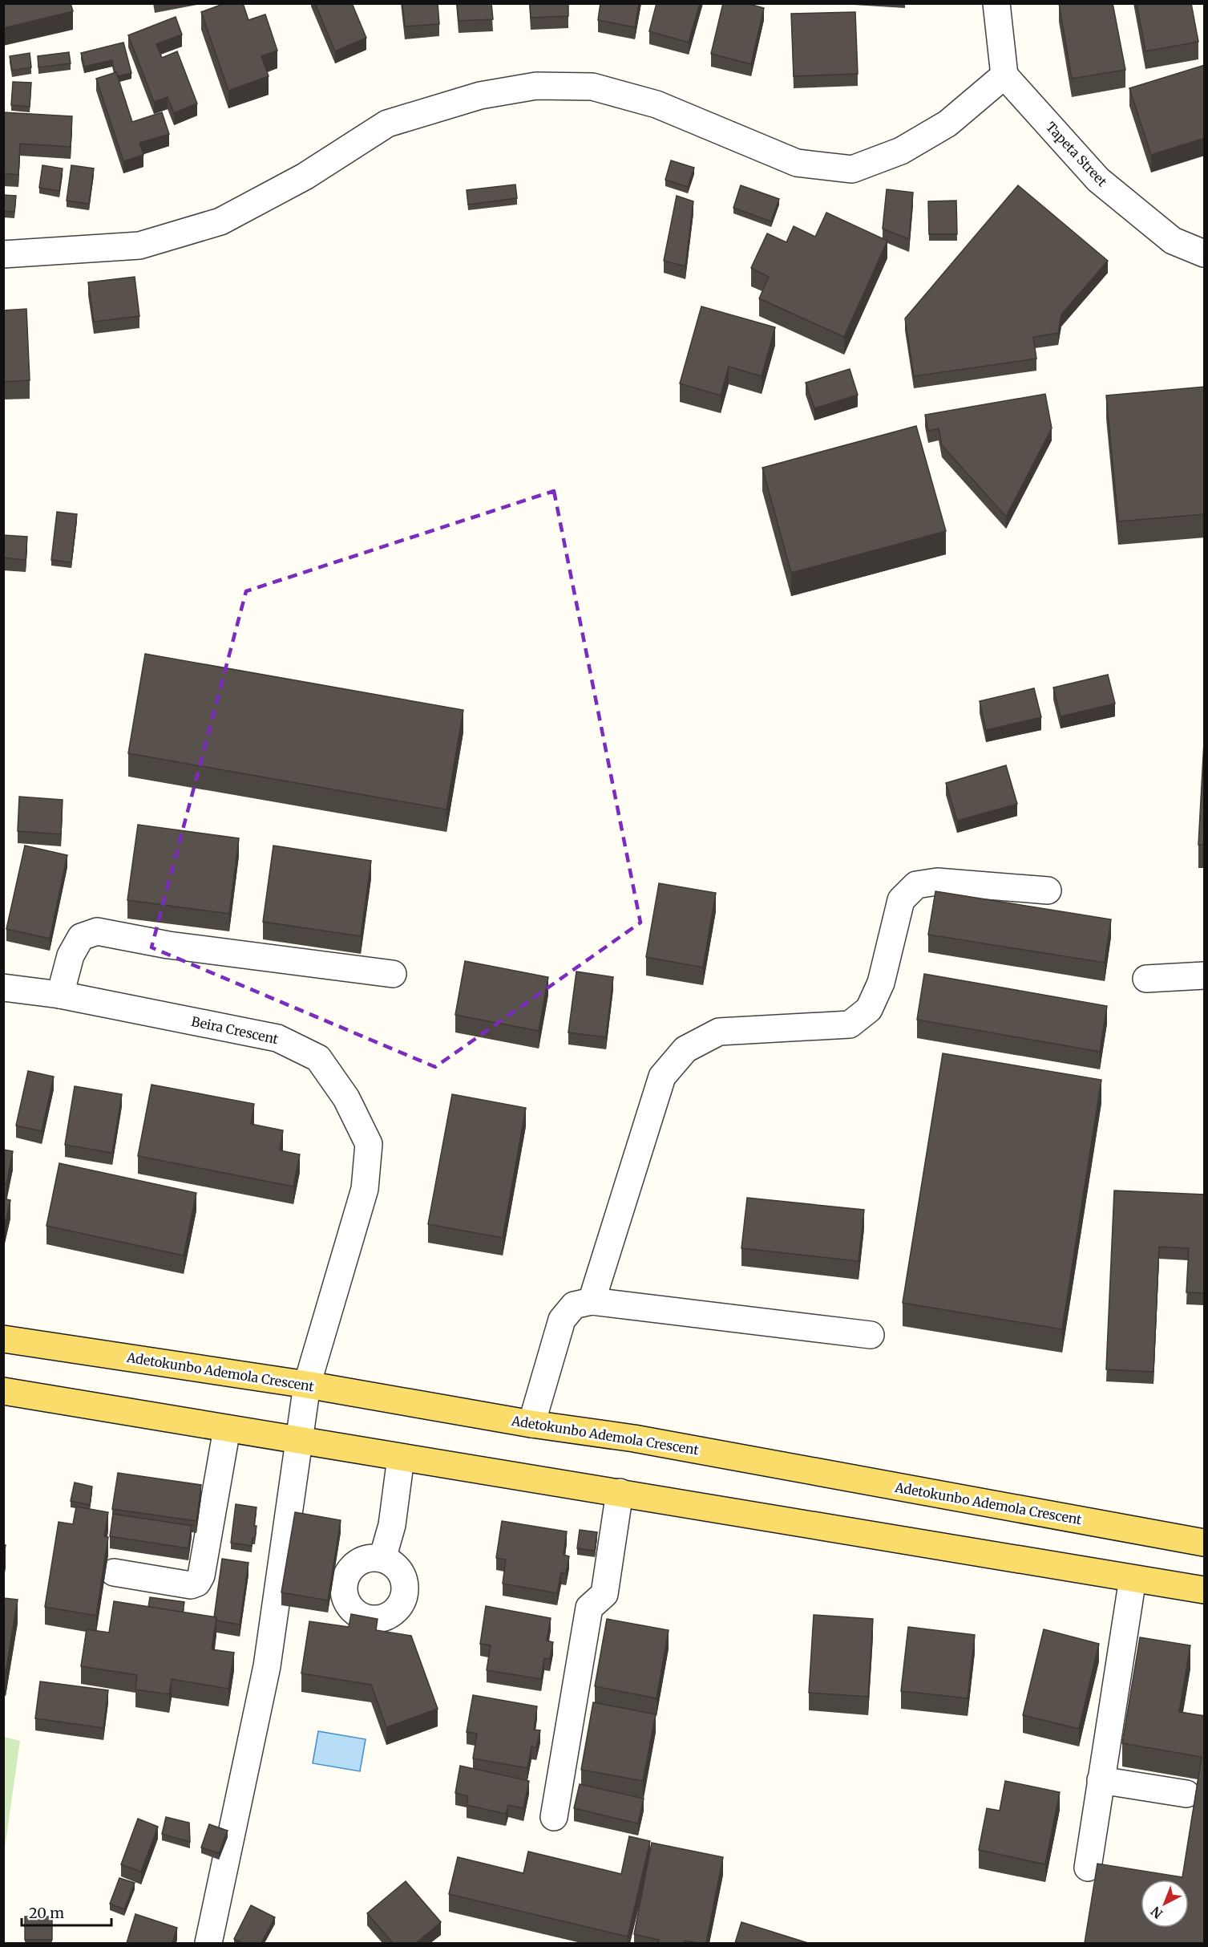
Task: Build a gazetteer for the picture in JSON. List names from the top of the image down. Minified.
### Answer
{"streets":{"main road":["Adetokunbo Ademola Crescent"],"street":["Tapeta Street","Beira Crescent"]},"crossings":[["Beira Crescent","Adetokunbo Ademola Crescent"]],"scale_bar":"20 m","north":"bottom left"}
